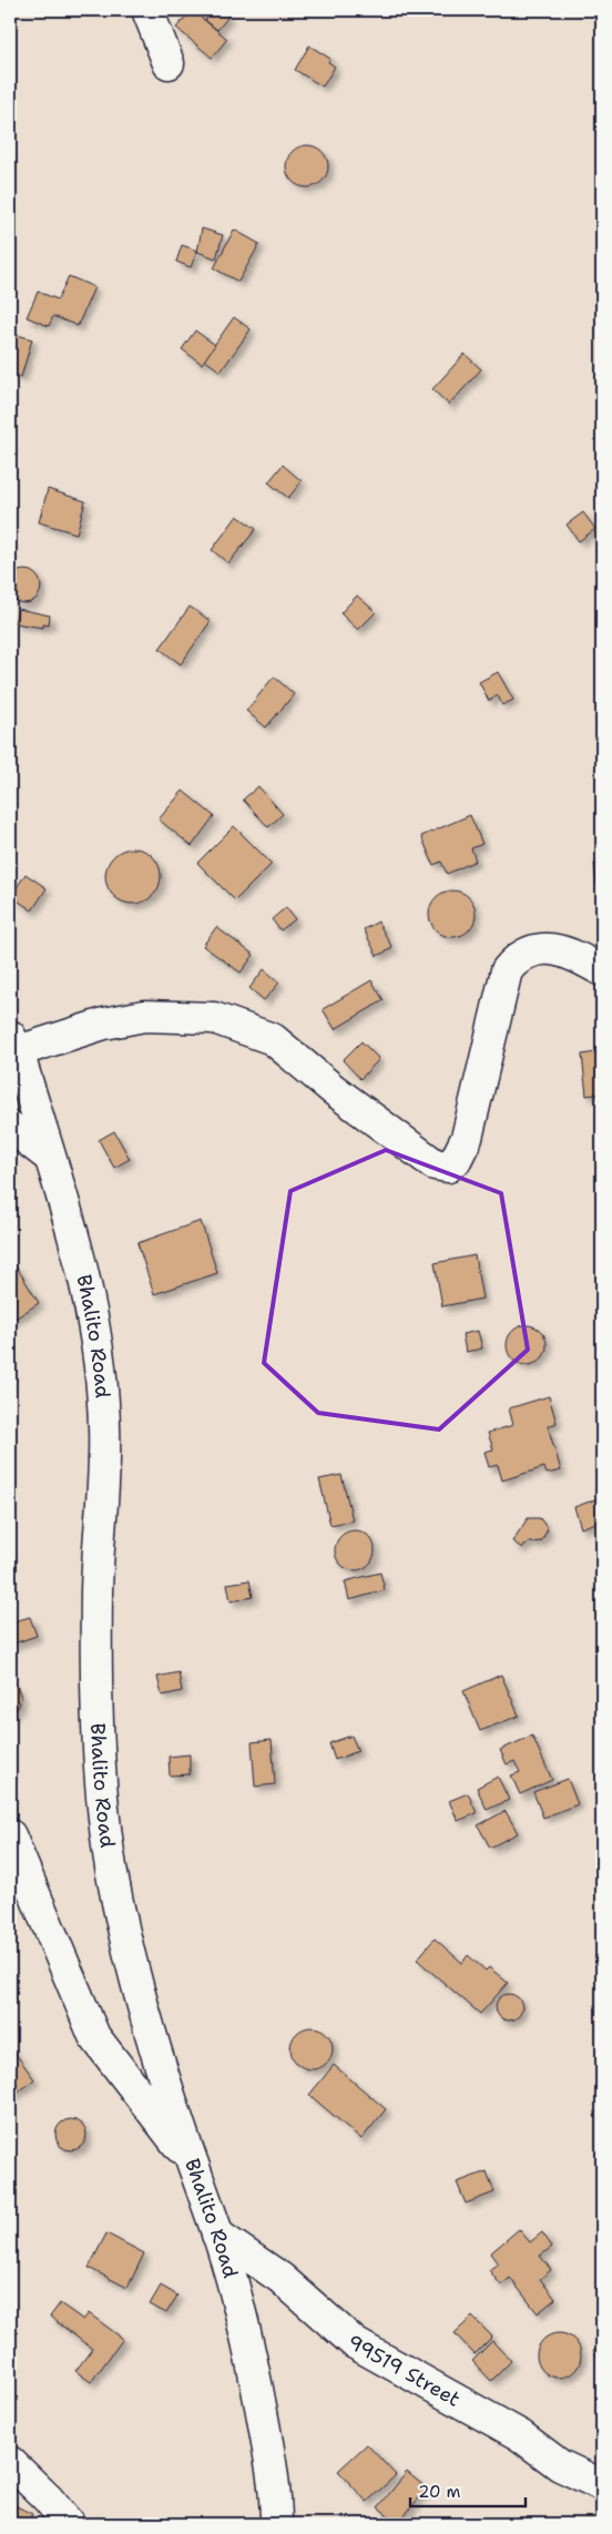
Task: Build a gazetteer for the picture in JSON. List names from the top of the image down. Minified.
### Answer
{"streets":{"street":["Bhalito Road","99519 Street"]},"crossings":[["Bhalito Road","99519 Street"]],"scale_bar":"20 m"}
